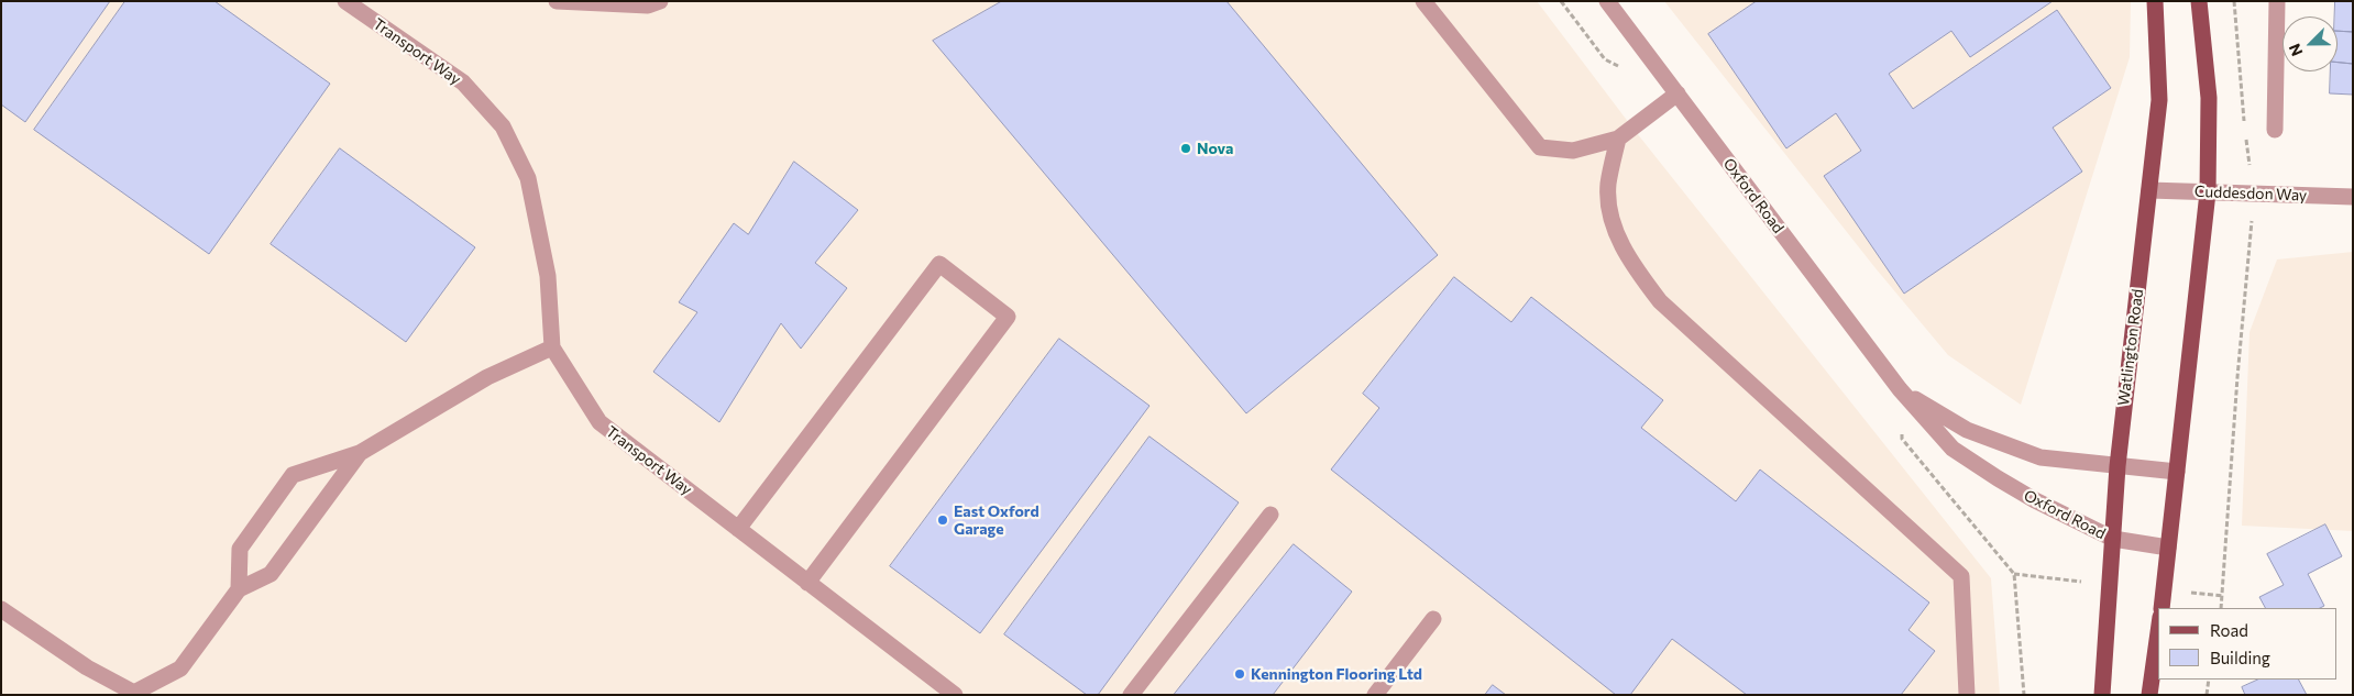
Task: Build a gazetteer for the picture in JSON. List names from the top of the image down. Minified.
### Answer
{"streets":{"main road":["Watlington Road"],"street":["Transport Way","Cuddesdon Way","Oxford Road"]},"crossings":[["Cuddesdon Way","Watlington Road"],["Oxford Road","Watlington Road"]],"places":["Nova","East Oxford Garage","Kennington Flooring Ltd"],"legend":["Road","Building"],"north":"bottom left"}
